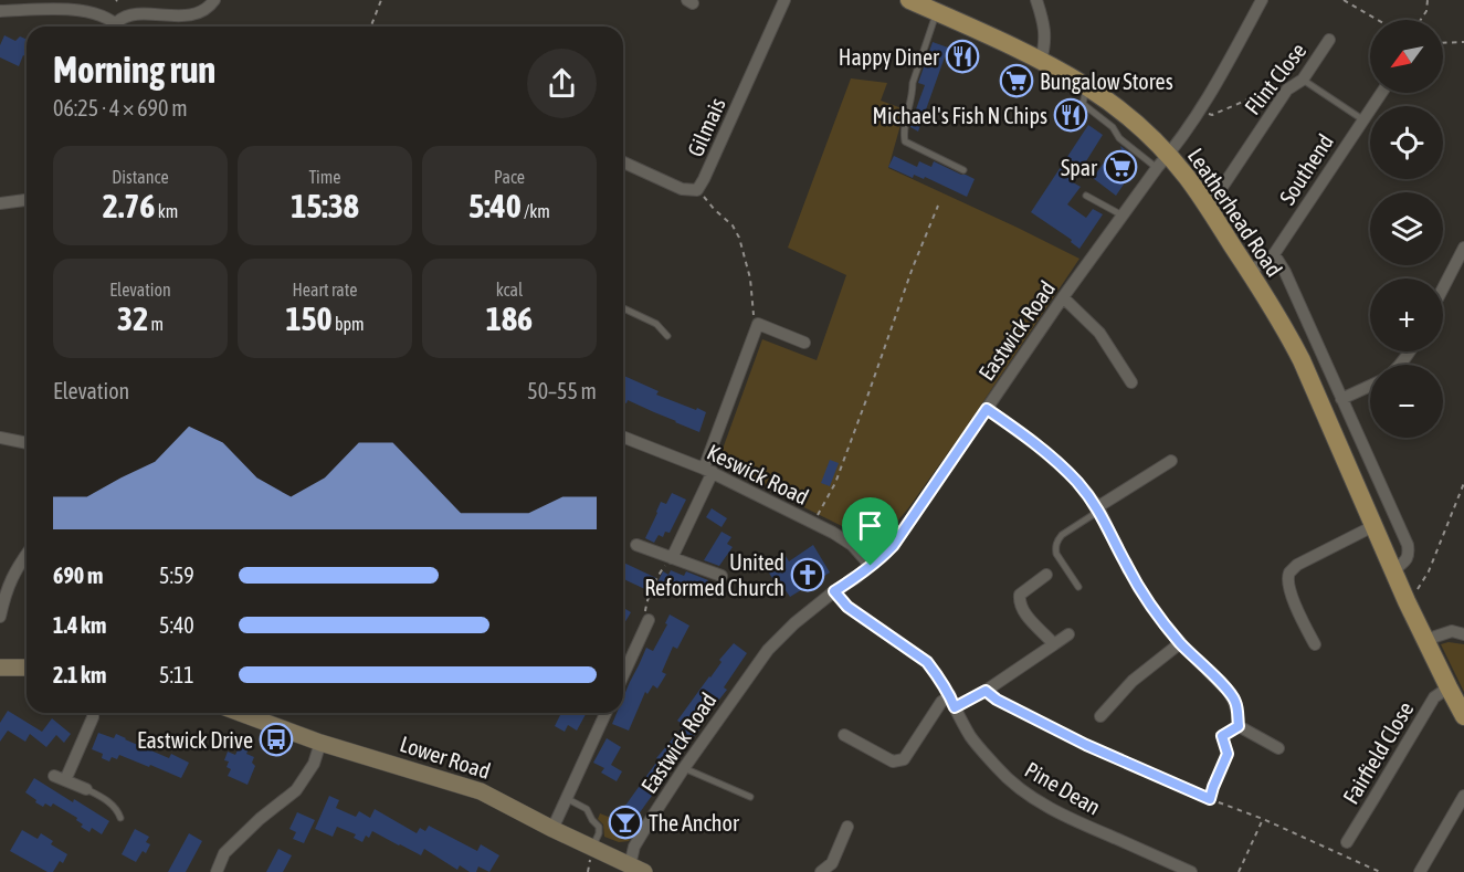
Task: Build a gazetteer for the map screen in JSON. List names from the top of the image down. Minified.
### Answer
{"streets":{"main road":["Leatherhead Road"],"street":["Flint Close","Gilmais","Southend","Eastwick Road","Keswick Road","Fairfield Close","Lower Road","Pine Dean"]},"crossings":[["Flint Close","Leatherhead Road"],["Southend","Leatherhead Road"],["Leatherhead Road","Eastwick Road"],["Leatherhead Road","Fairfield Close"],["Eastwick Road","Keswick Road"],["Eastwick Road","Lower Road"],["Eastwick Road","Pine Dean"]],"places":{"restaurant":["Happy Diner","Michael's Fish N Chips"],"supermarket":["Bungalow Stores","Spar"],"church":["United Reformed Church"],"bus stop":["Eastwick Drive"],"bar":["The Anchor"]},"north":"bottom left","page":{"map_buttons":["+","−"],"heading":["Morning run","06:25 · 4 × 690 m"],"stats":[["Distance","2.76 km"],["Time","15:38"],["Pace","5:40 /km"],["Elevation","32 m"],["Heart rate","150 bpm"],["kcal","186"]],"chart":["Elevation","50–55 m"],"list":[{"name":"690 m","note":"5:59"},{"name":"1.4 km","note":"5:40"},{"name":"2.1 km","note":"5:11"}]}}
